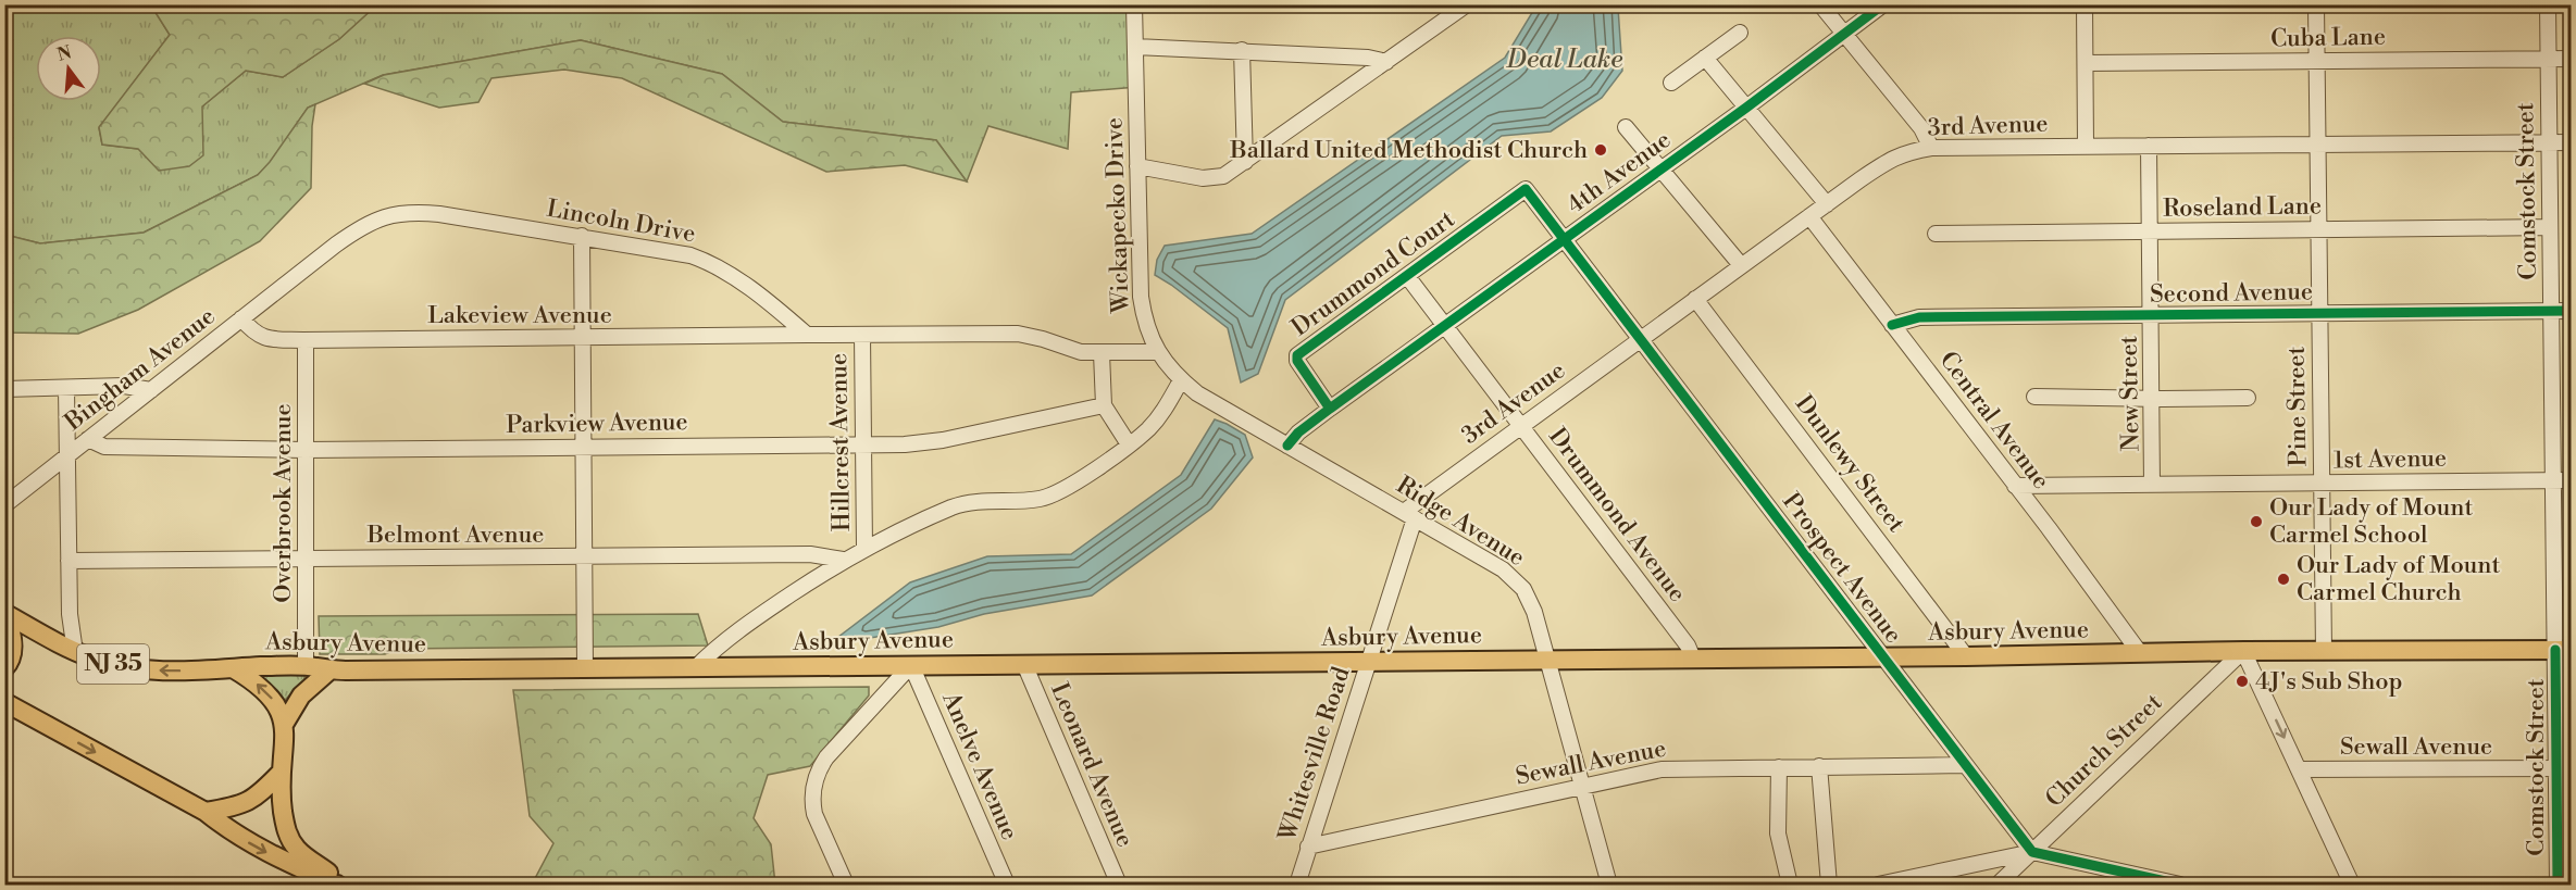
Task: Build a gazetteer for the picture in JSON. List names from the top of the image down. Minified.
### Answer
{"streets":{"main road":["Asbury Avenue","NJ 35"],"street":["Cuba Lane","3rd Avenue","4th Avenue","Comstock Street","Roseland Lane","Wickapecko Drive","Lincoln Drive","Drummond Court","Second Avenue","Lakeview Avenue","Bingham Avenue","New Street","Pine Street","Central Avenue","Parkview Avenue","Hillcrest Avenue","1st Avenue","Dunlewy Street","Overbrook Avenue","Drummond Avenue","Ridge Avenue","Belmont Avenue","Prospect Avenue","Sewall Avenue","Church Street","Whitesville Road","Leonard Avenue","Anelve Avenue"]},"crossings":[["Cuba Lane","Comstock Street"],["Cuba Lane","Pine Street"],["3rd Avenue","Comstock Street"],["3rd Avenue","New Street"],["3rd Avenue","Pine Street"],["3rd Avenue","Central Avenue"],["3rd Avenue","Dunlewy Street"],["3rd Avenue","Drummond Avenue"],["3rd Avenue","Ridge Avenue"],["3rd Avenue","Prospect Avenue"],["3rd Avenue","Whitesville Road"],["4th Avenue","Drummond Court"],["4th Avenue","Drummond Avenue"],["4th Avenue","Ridge Avenue"],["4th Avenue","Prospect Avenue"],["Comstock Street","Roseland Lane"],["Comstock Street","Second Avenue"],["Comstock Street","1st Avenue"],["Comstock Street","Asbury Avenue"],["Comstock Street","Sewall Avenue"],["Roseland Lane","New Street"],["Roseland Lane","Pine Street"],["Wickapecko Drive","Ridge Avenue"],["Lincoln Drive","Lakeview Avenue"],["Lincoln Drive","Bingham Avenue"],["Drummond Court","Drummond Avenue"],["Drummond Court","Prospect Avenue"],["Second Avenue","New Street"],["Second Avenue","Pine Street"],["Second Avenue","Central Avenue"],["Lakeview Avenue","Bingham Avenue"],["Lakeview Avenue","Overbrook Avenue"],["Bingham Avenue","Parkview Avenue"],["Bingham Avenue","Belmont Avenue"],["Bingham Avenue","NJ 35"],["New Street","1st Avenue"],["Pine Street","1st Avenue"],["Pine Street","Asbury Avenue"],["Central Avenue","1st Avenue"],["Central Avenue","Asbury Avenue"],["Parkview Avenue","Hillcrest Avenue"],["Parkview Avenue","Overbrook Avenue"],["Dunlewy Street","Asbury Avenue"],["Overbrook Avenue","Belmont Avenue"],["Overbrook Avenue","Asbury Avenue"],["Drummond Avenue","Asbury Avenue"],["Ridge Avenue","Asbury Avenue"],["Ridge Avenue","Sewall Avenue"],["Ridge Avenue","Whitesville Road"],["Prospect Avenue","Asbury Avenue"],["Prospect Avenue","Sewall Avenue"],["Prospect Avenue","Church Street"],["Asbury Avenue","NJ 35"],["Asbury Avenue","Church Street"],["Asbury Avenue","Whitesville Road"],["Asbury Avenue","Leonard Avenue"],["Asbury Avenue","Anelve Avenue"],["Sewall Avenue","Whitesville Road"]],"water":["Deal Lake"],"places":["Ballard United Methodist Church","Our Lady of Mount Carmel School","Our Lady of Mount Carmel Church","4J's Sub Shop"],"north":"top"}
